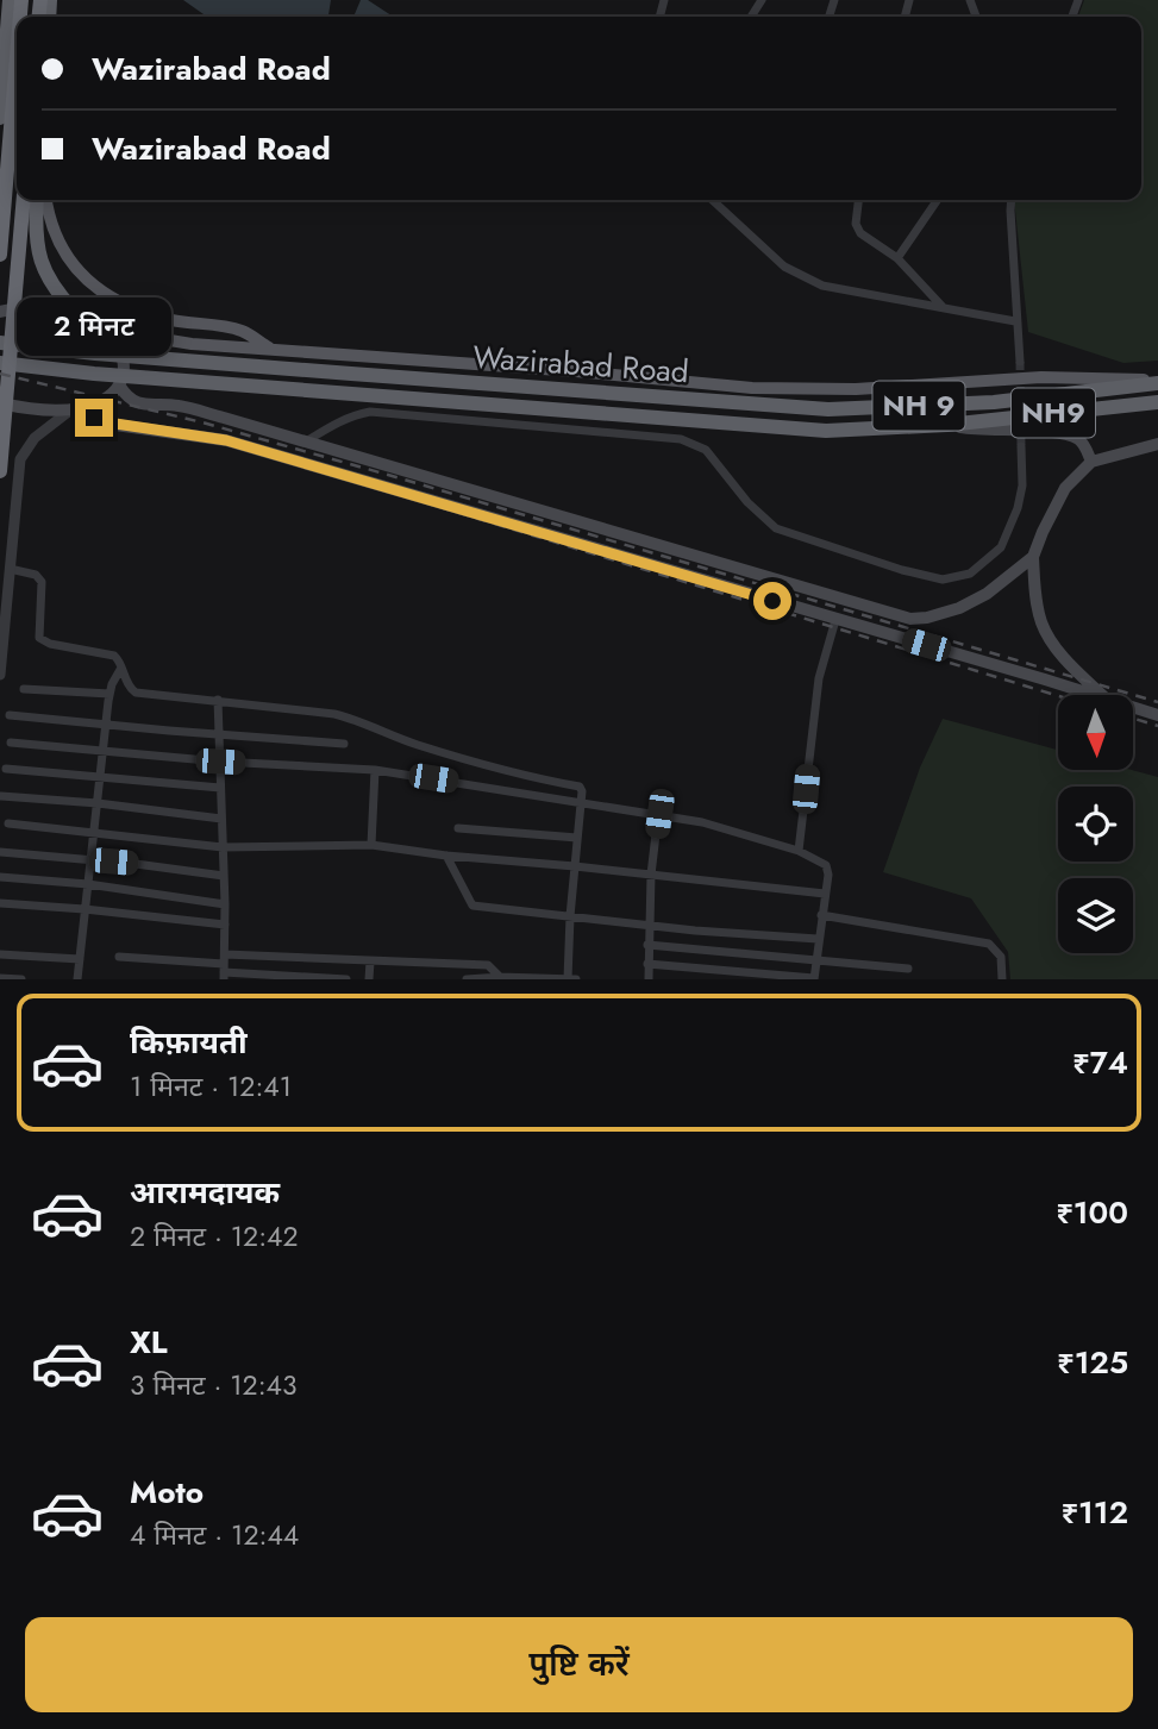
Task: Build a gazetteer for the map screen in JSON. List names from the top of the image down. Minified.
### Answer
{"streets":{"highway":["Wazirabad Road","NH 9","NH9"]},"crossings":[["Wazirabad Road","NH9"]],"north":"bottom","page":{"banner":["Wazirabad Road","Wazirabad Road"],"bubble":"2 मिनट","list":[{"name":"किफ़ायती","note":"1 मिनट · 12:41","value":"₹74"},{"name":"आरामदायक","note":"2 मिनट · 12:42","value":"₹100"},{"name":"XL","note":"3 मिनट · 12:43","value":"₹125"},{"name":"Moto","note":"4 मिनट · 12:44","value":"₹112"}],"buttons":"पुष्टि करें"}}
